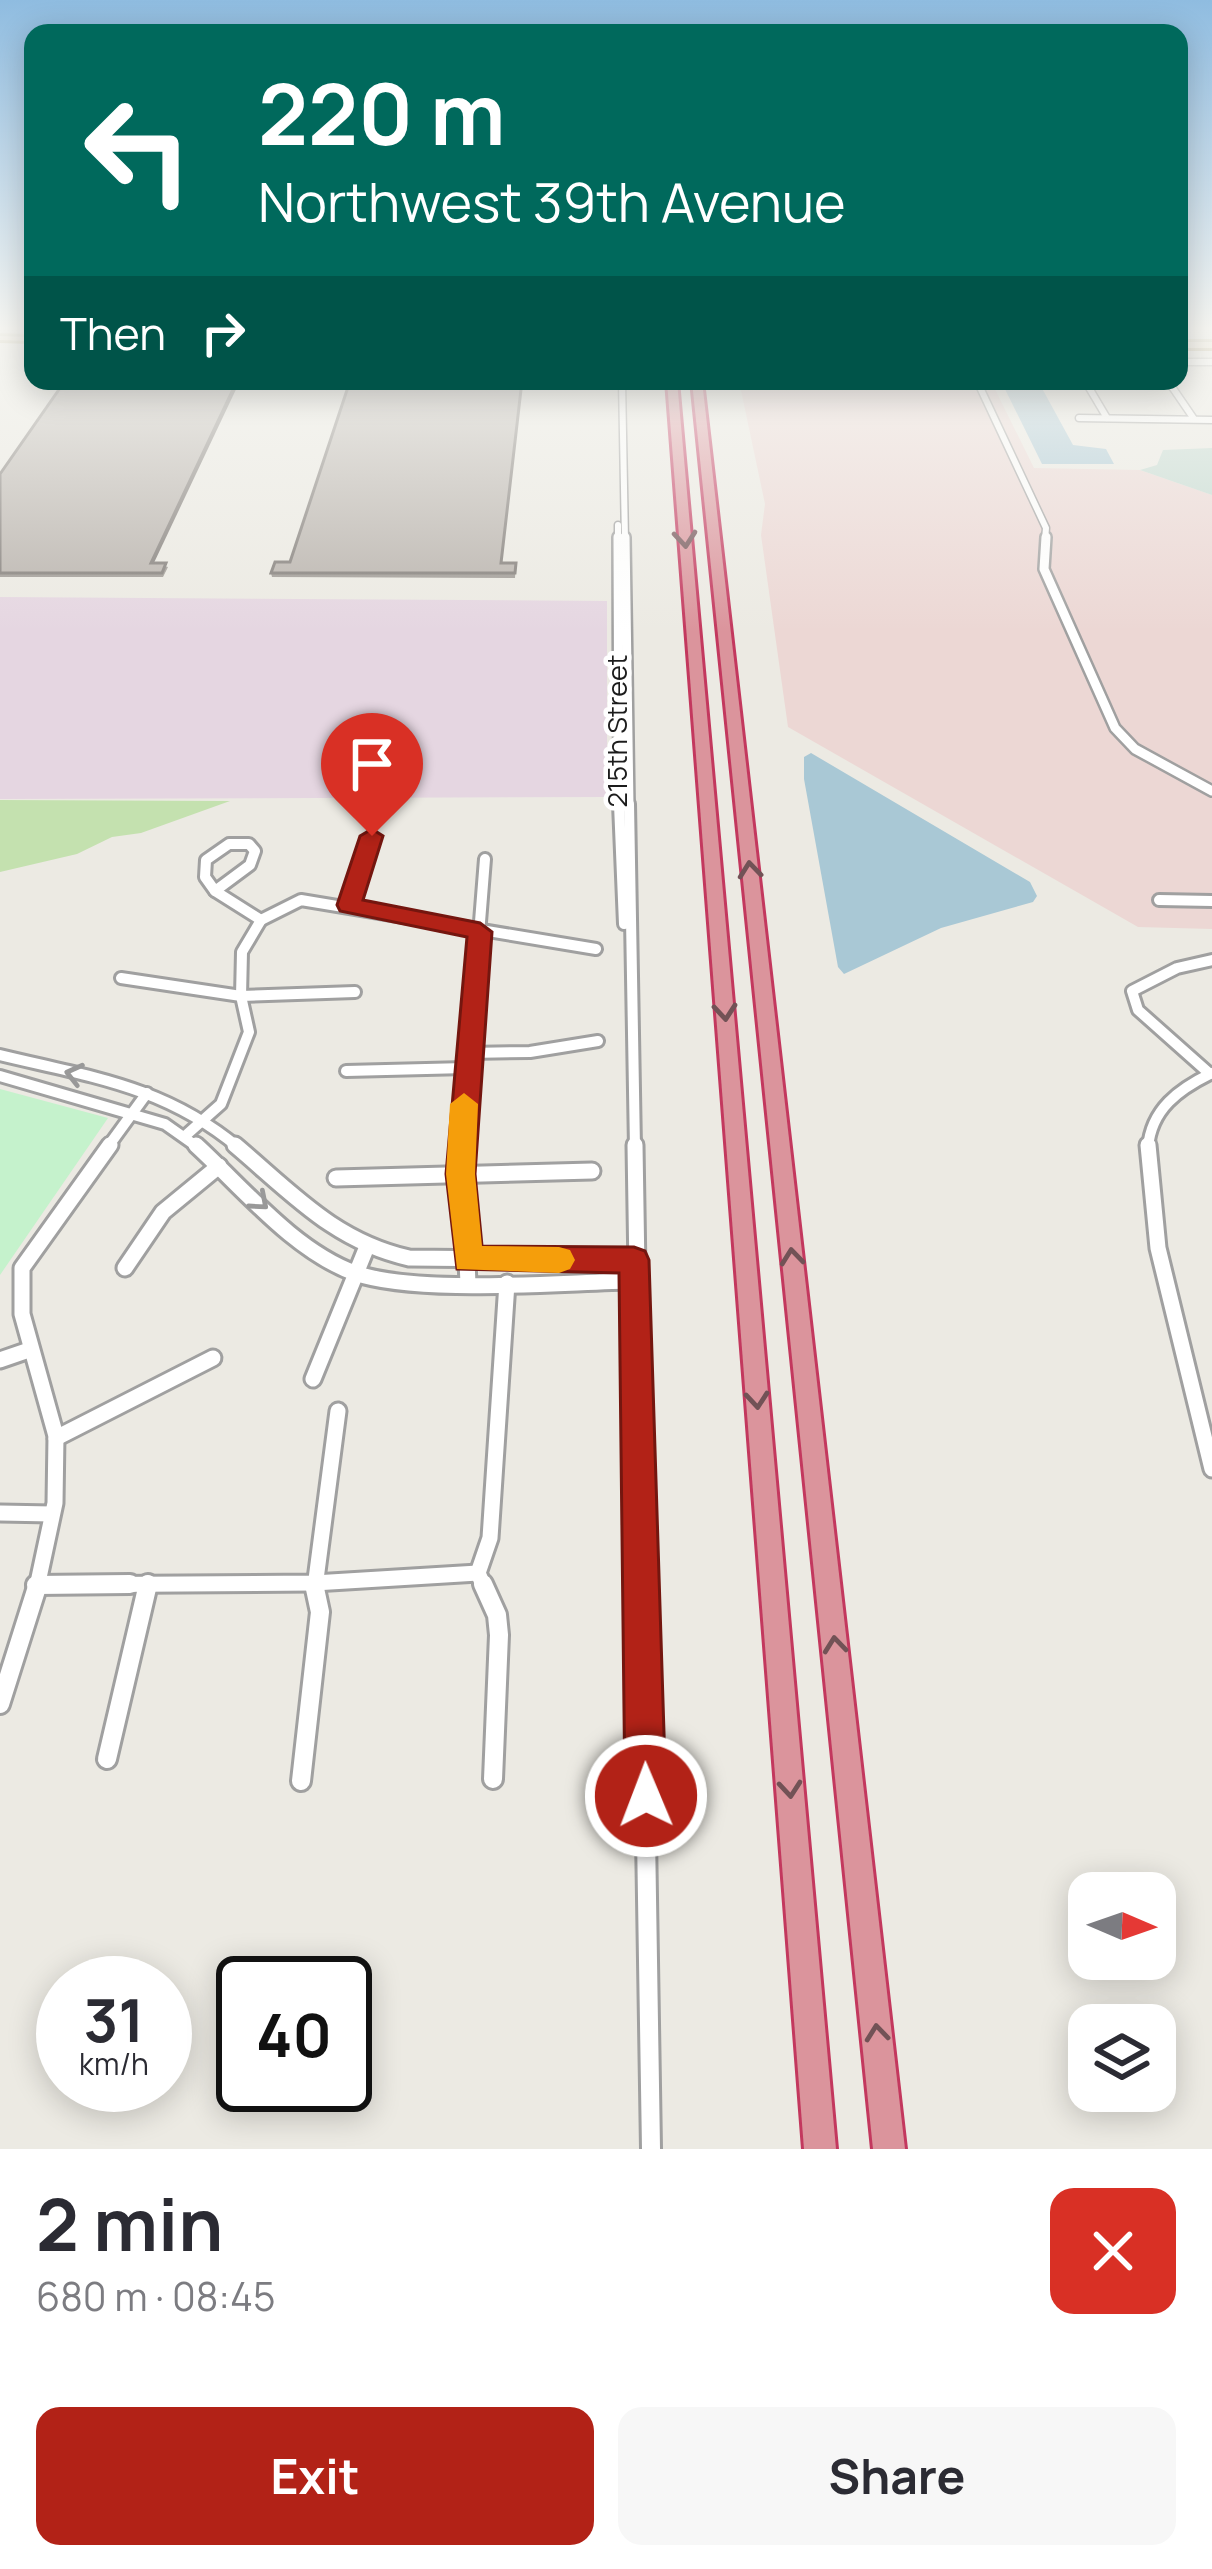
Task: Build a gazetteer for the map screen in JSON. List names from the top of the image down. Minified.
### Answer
{"streets":{"street":["215th Street"]},"north":"right","page":{"turn":["220 m","Northwest 39th Avenue"],"then":"Then","speed":"31 km/h","limit":"40","heading":["2 min","680 m · 08:45"],"buttons":["Exit","Share"]}}
